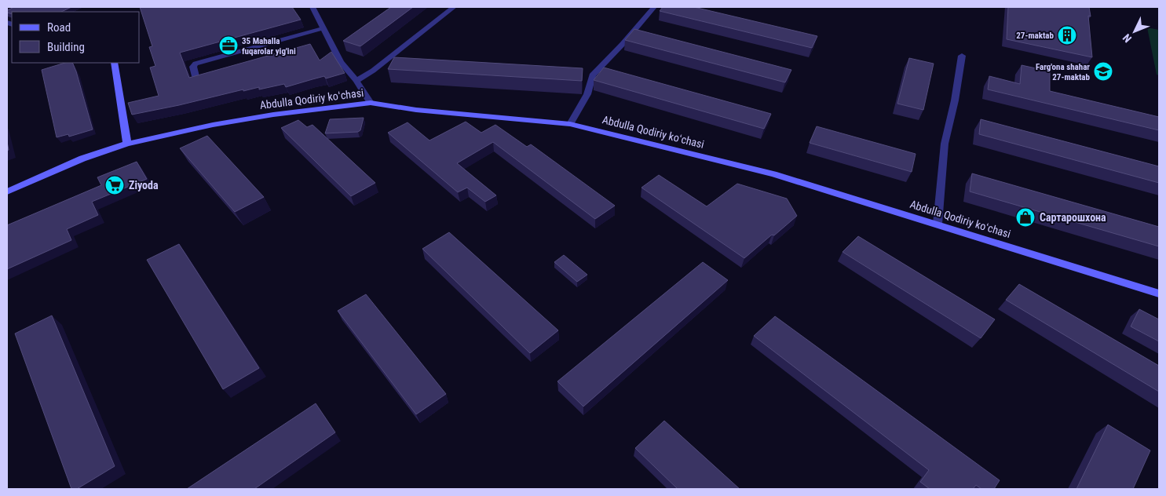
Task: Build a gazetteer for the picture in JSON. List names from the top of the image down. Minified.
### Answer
{"streets":{"street":["Abdulla Qodiriy koʻchasi"]},"places":{"building":["27-maktab"],"office":["35 Mahalla fuqarolar yig'ini"],"school or university":["Farg'ona shahar 27-maktab"],"supermarket":["Ziyoda"],"shop":["Сартарошхона"]},"legend":["Road","Building"],"north":"bottom left"}
